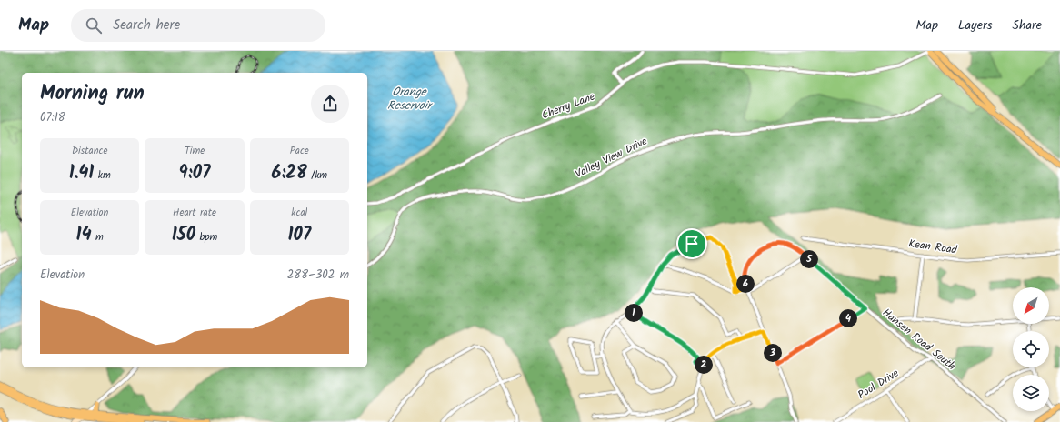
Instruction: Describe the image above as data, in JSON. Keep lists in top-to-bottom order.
{
  "streets": {
    "street": [
      "Cherry Lane",
      "Valley View Drive",
      "Kean Road",
      "Hansen Road South",
      "Pool Drive"
    ]
  },
  "crossings": [
    ["Hansen Road South", "Pool Drive"]
  ],
  "water": ["Orange Reservoir"],
  "north": "bottom left",
  "page": {
    "header": "Map",
    "search": "Search here",
    "nav": ["Map", "Layers", "Share"],
    "heading": ["Morning run", "07:18"],
    "stats": [
      ["Distance", "1.41 km"],
      ["Time", "9:07"],
      ["Pace", "6:28 /km"],
      ["Elevation", "14 m"],
      ["Heart rate", "150 bpm"],
      ["kcal", "107"]
    ],
    "pins": [
      "5",
      "6",
      "1",
      "4",
      "3",
      "2"
    ],
    "chart": ["Elevation", "288–302 m"]
  }
}
